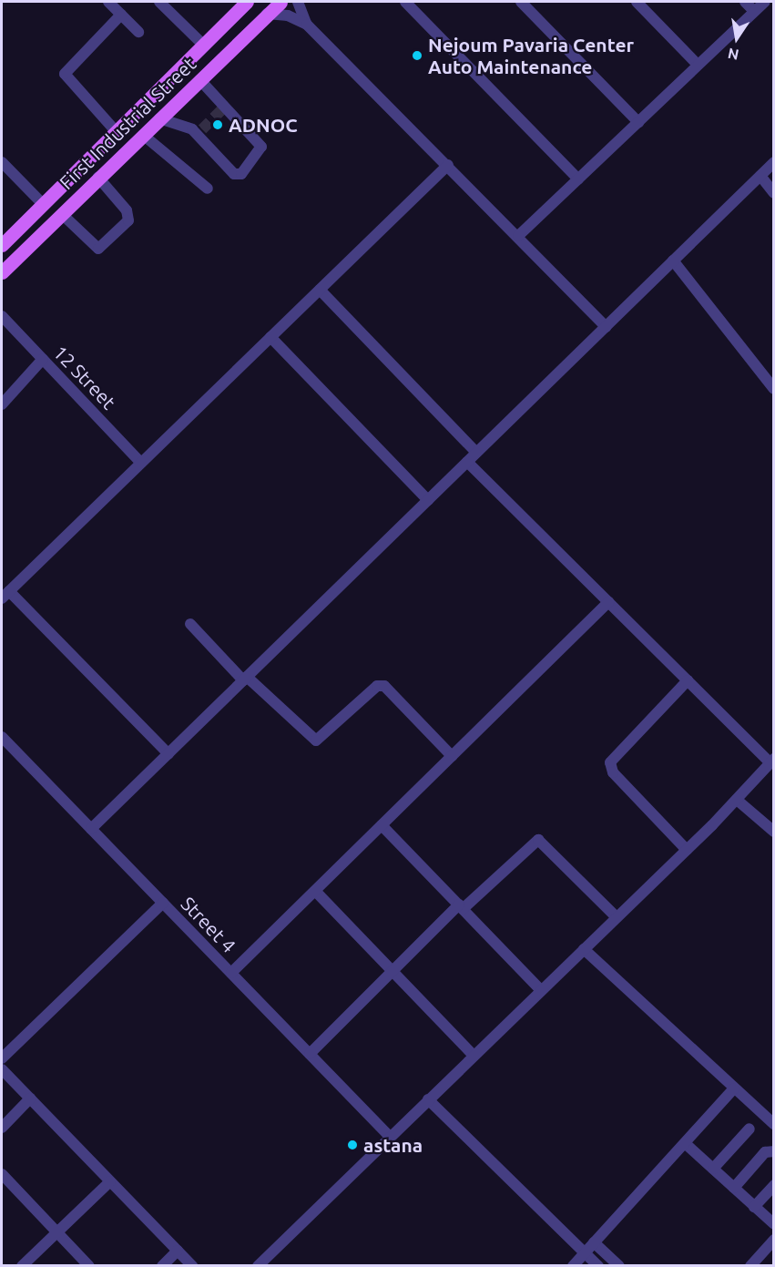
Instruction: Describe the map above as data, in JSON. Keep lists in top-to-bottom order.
{
  "streets": {
    "main road": ["First Industrial Street"],
    "street": ["12 Street", "Street 4"]
  },
  "places": ["Nejoum Pavaria Center Auto Maintenance", "ADNOC", "astana"],
  "north": "bottom"
}
